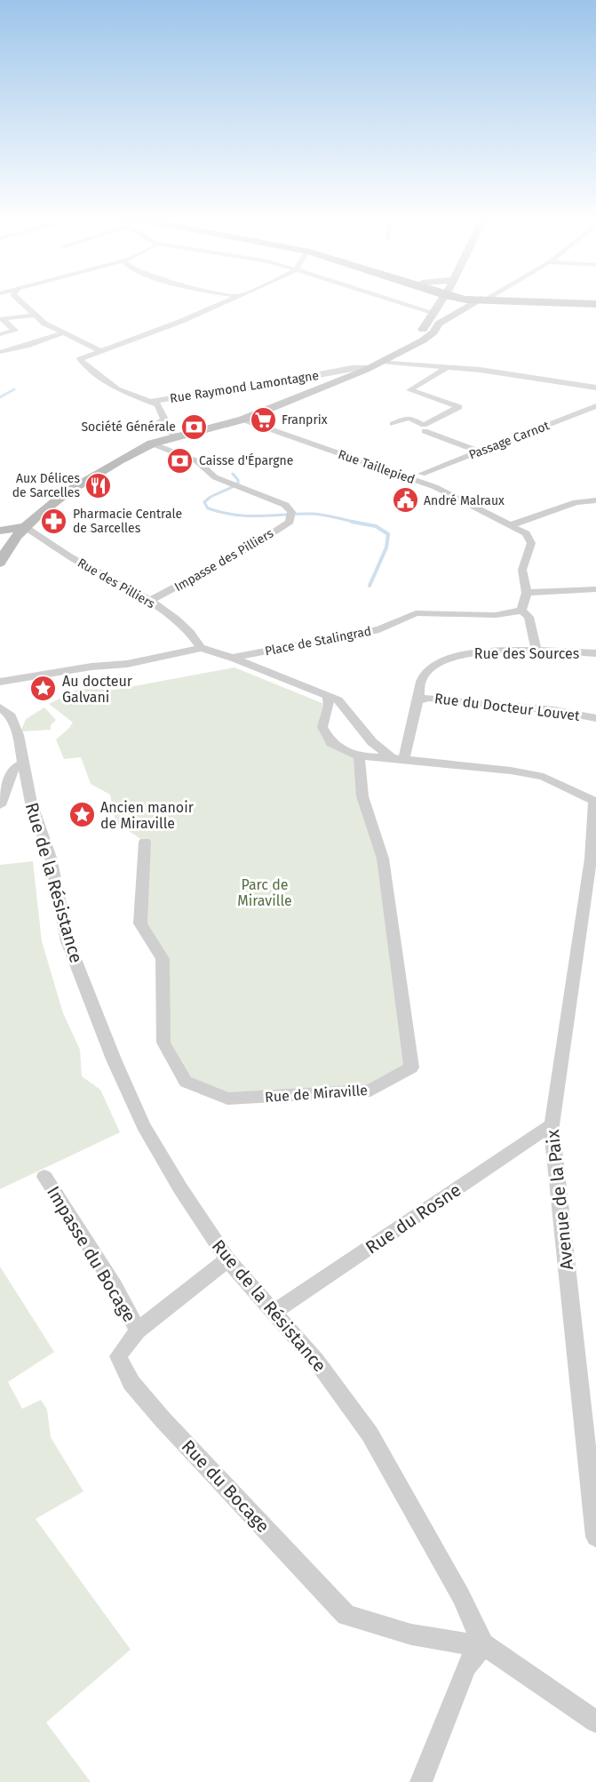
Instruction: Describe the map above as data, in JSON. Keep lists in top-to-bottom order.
{
  "streets": {
    "street": [
      "Rue Raymond Lamontagne",
      "Passage Carnot",
      "Rue Taillepied",
      "Impasse des Pilliers",
      "Rue des Pilliers",
      "Place de Stalingrad",
      "Rue des Sources",
      "Rue du Docteur Louvet",
      "Rue de la Résistance",
      "Rue de Miraville",
      "Avenue de la Paix",
      "Rue du Rosne",
      "Impasse du Bocage",
      "Rue du Bocage"
    ]
  },
  "crossings": [
    ["Rue Taillepied", "Place de Stalingrad"],
    ["Impasse des Pilliers", "Rue des Pilliers"],
    ["Rue des Sources", "Rue du Docteur Louvet"],
    ["Rue de la Résistance", "Rue du Rosne"],
    ["Rue de la Résistance", "Rue du Bocage"],
    ["Avenue de la Paix", "Rue du Rosne"],
    ["Impasse du Bocage", "Rue du Bocage"]
  ],
  "parks": ["Parc de Miraville"],
  "places": {
    "supermarket": ["Franprix"],
    "bank": ["Société Générale", "Caisse d'Épargne"],
    "restaurant": ["Aux Délices de Sarcelles"],
    "public building": ["André Malraux"],
    "pharmacy": ["Pharmacie Centrale de Sarcelles"],
    "place": ["Au docteur Galvani", "Ancien manoir de Miraville"]
  }
}
